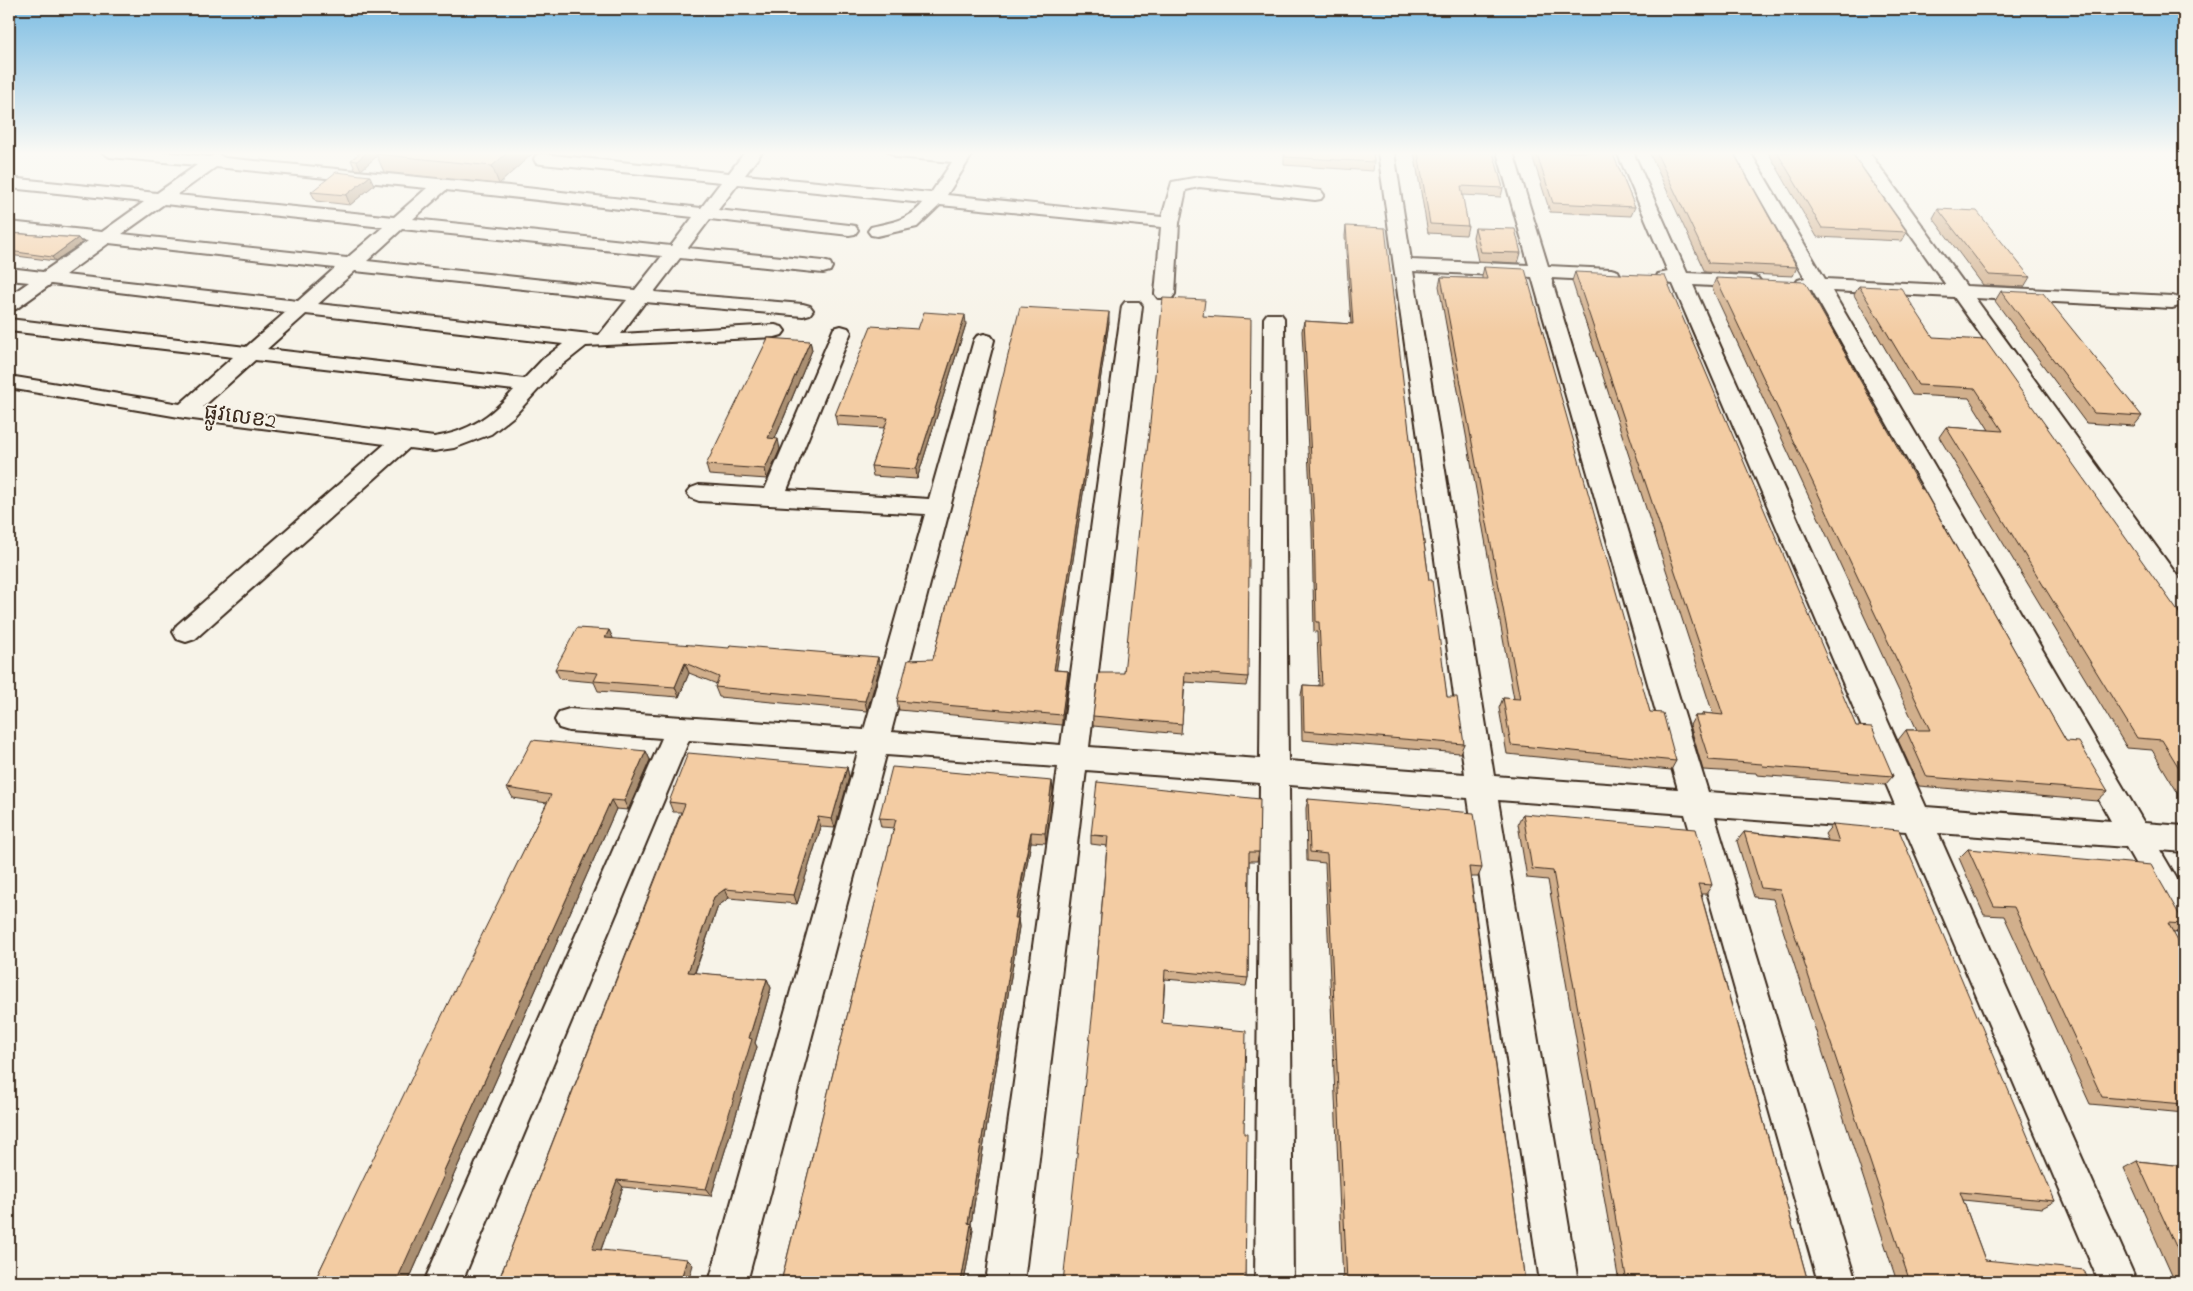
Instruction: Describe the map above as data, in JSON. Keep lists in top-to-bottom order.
{
  "streets": {
    "street": ["ផ្លូវលេខ2"]
  }
}
